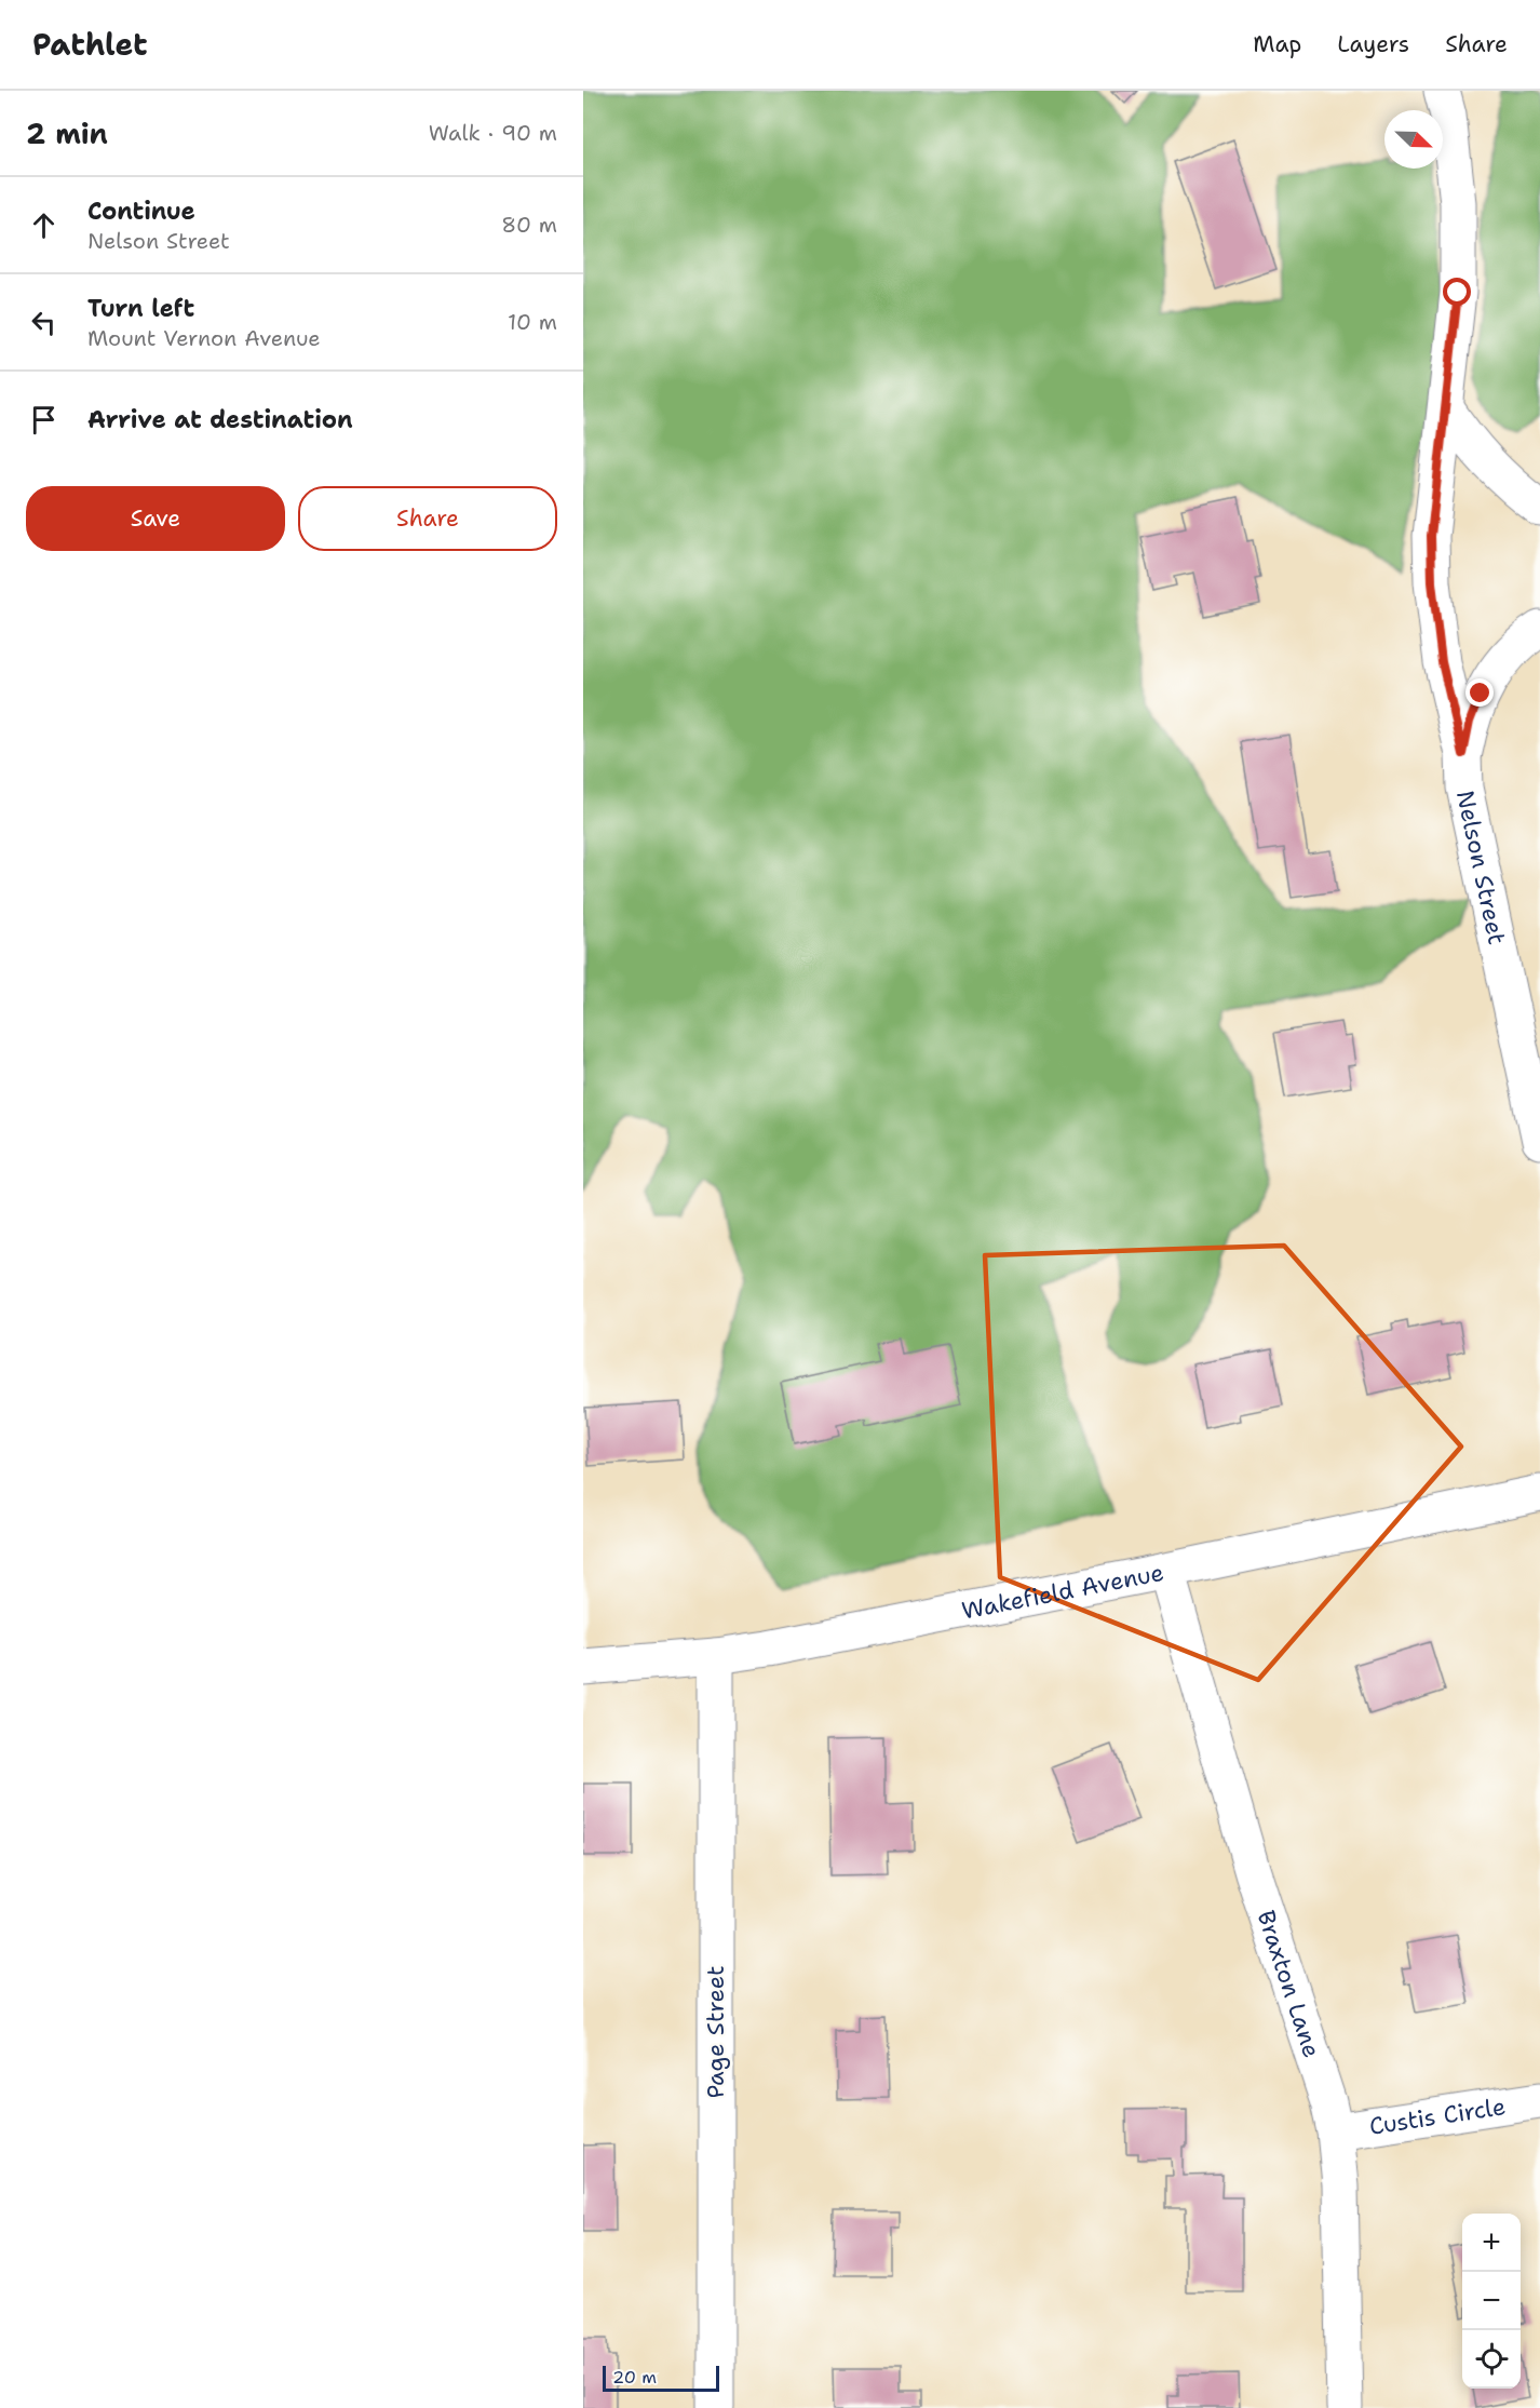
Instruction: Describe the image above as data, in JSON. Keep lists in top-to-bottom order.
{
  "streets": {
    "street": [
      "Nelson Street",
      "Wakefield Avenue",
      "Braxton Lane",
      "Page Street",
      "Custis Circle"
    ]
  },
  "crossings": [
    ["Wakefield Avenue", "Braxton Lane"],
    ["Wakefield Avenue", "Page Street"],
    ["Braxton Lane", "Custis Circle"]
  ],
  "scale_bar": "20 m",
  "north": "bottom right",
  "page": {
    "header": "Pathlet",
    "nav": ["Map", "Layers", "Share"],
    "heading": ["2 min", "Walk · 90 m"],
    "list": [
      ["Continue", "Nelson Street", "80 m"],
      ["Turn left", "Mount Vernon Avenue", "10 m"],
      "Arrive at destination"
    ],
    "buttons": ["Save", "Share"],
    "map_buttons": ["+", "−"],
    "scale": "20 m"
  }
}
